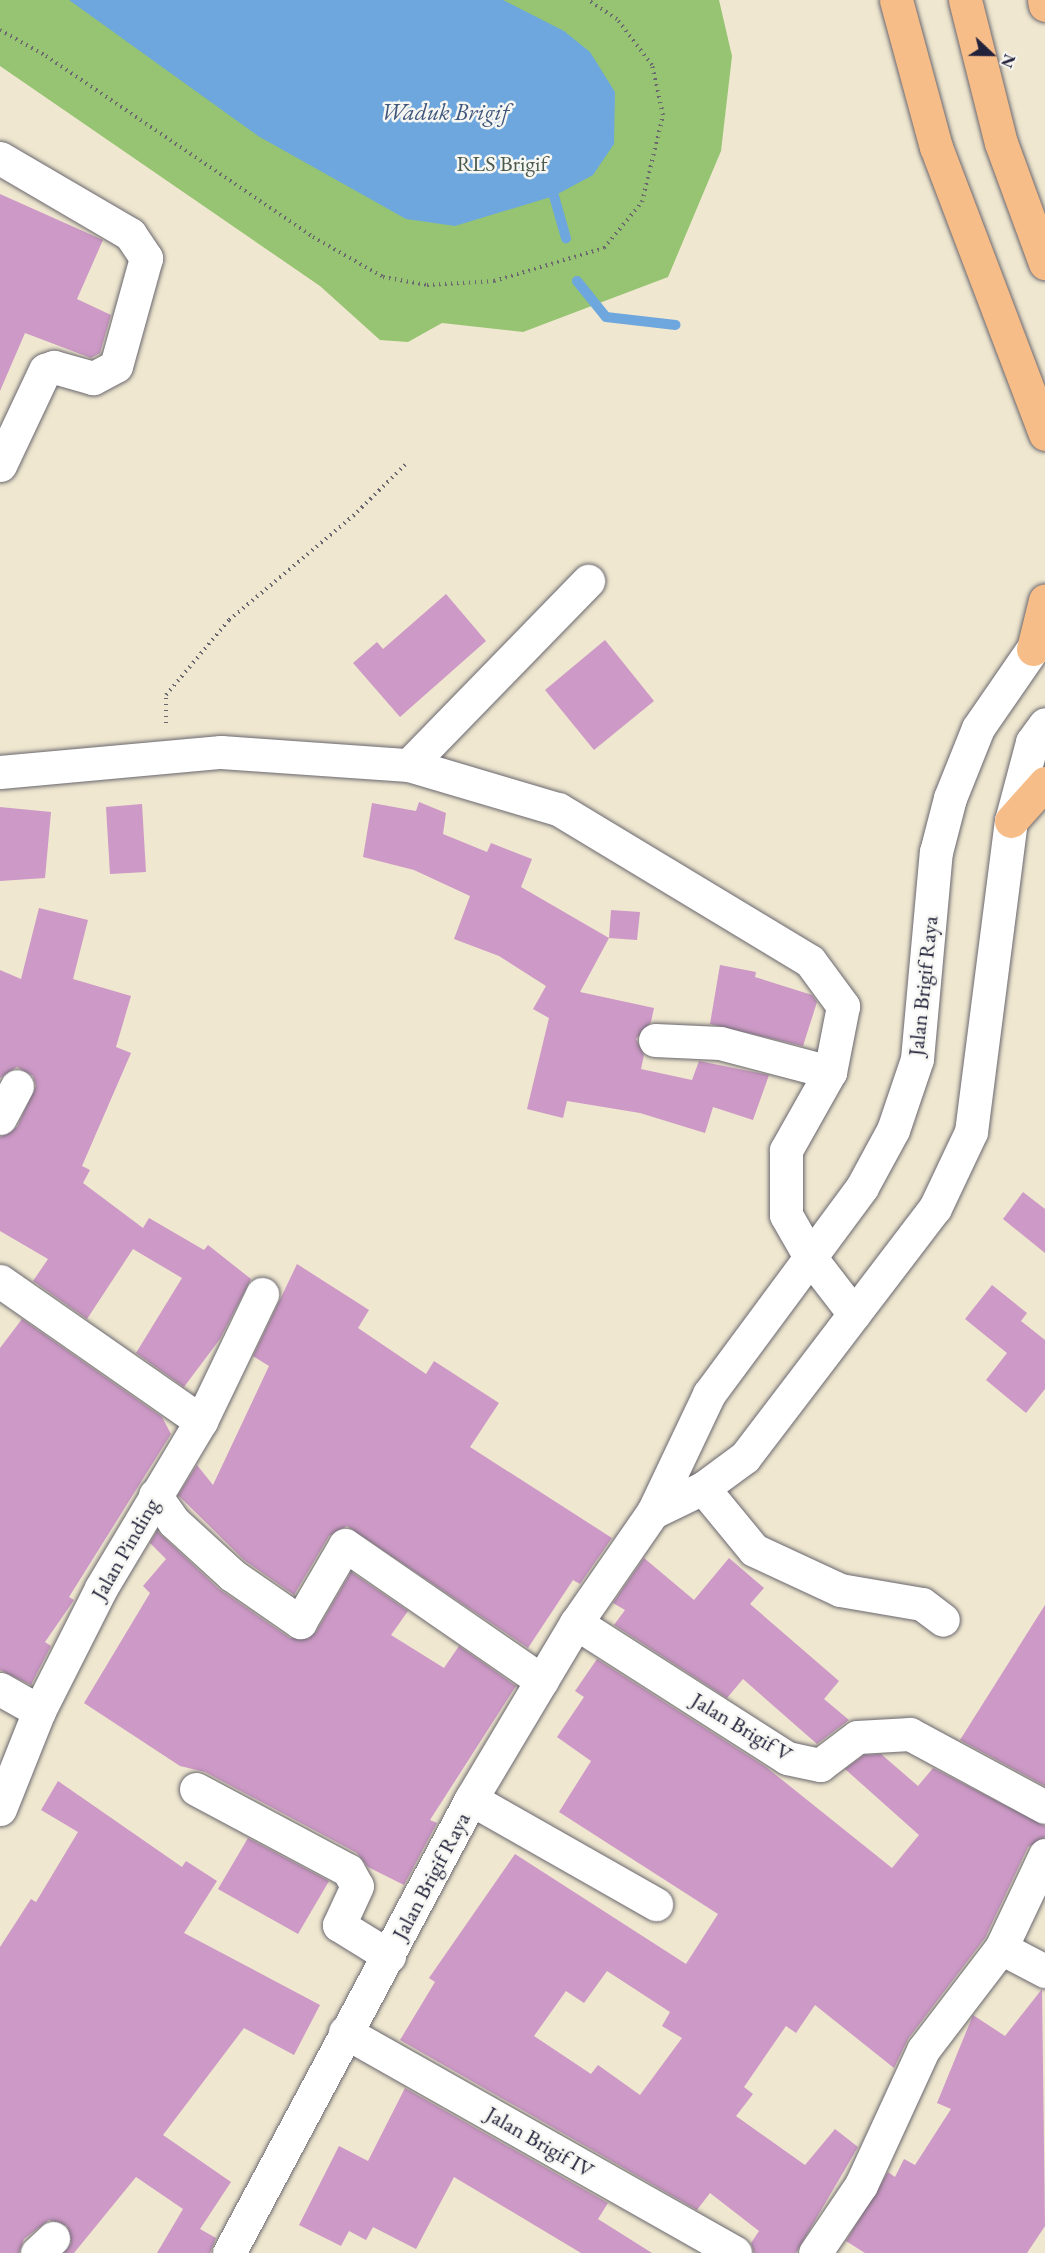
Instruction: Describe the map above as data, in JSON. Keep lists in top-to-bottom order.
{
  "streets": {
    "street": [
      "Jalan Brigif Raya",
      "Jalan Pinding",
      "Jalan Brigif V",
      "Jalan Brigif IV"
    ]
  },
  "crossings": [
    ["Jalan Brigif Raya", "Jalan Brigif V"],
    ["Jalan Brigif Raya", "Jalan Brigif IV"]
  ],
  "water": ["Waduk Brigif"],
  "parks": ["RLS Brigif"],
  "north": "right"
}
